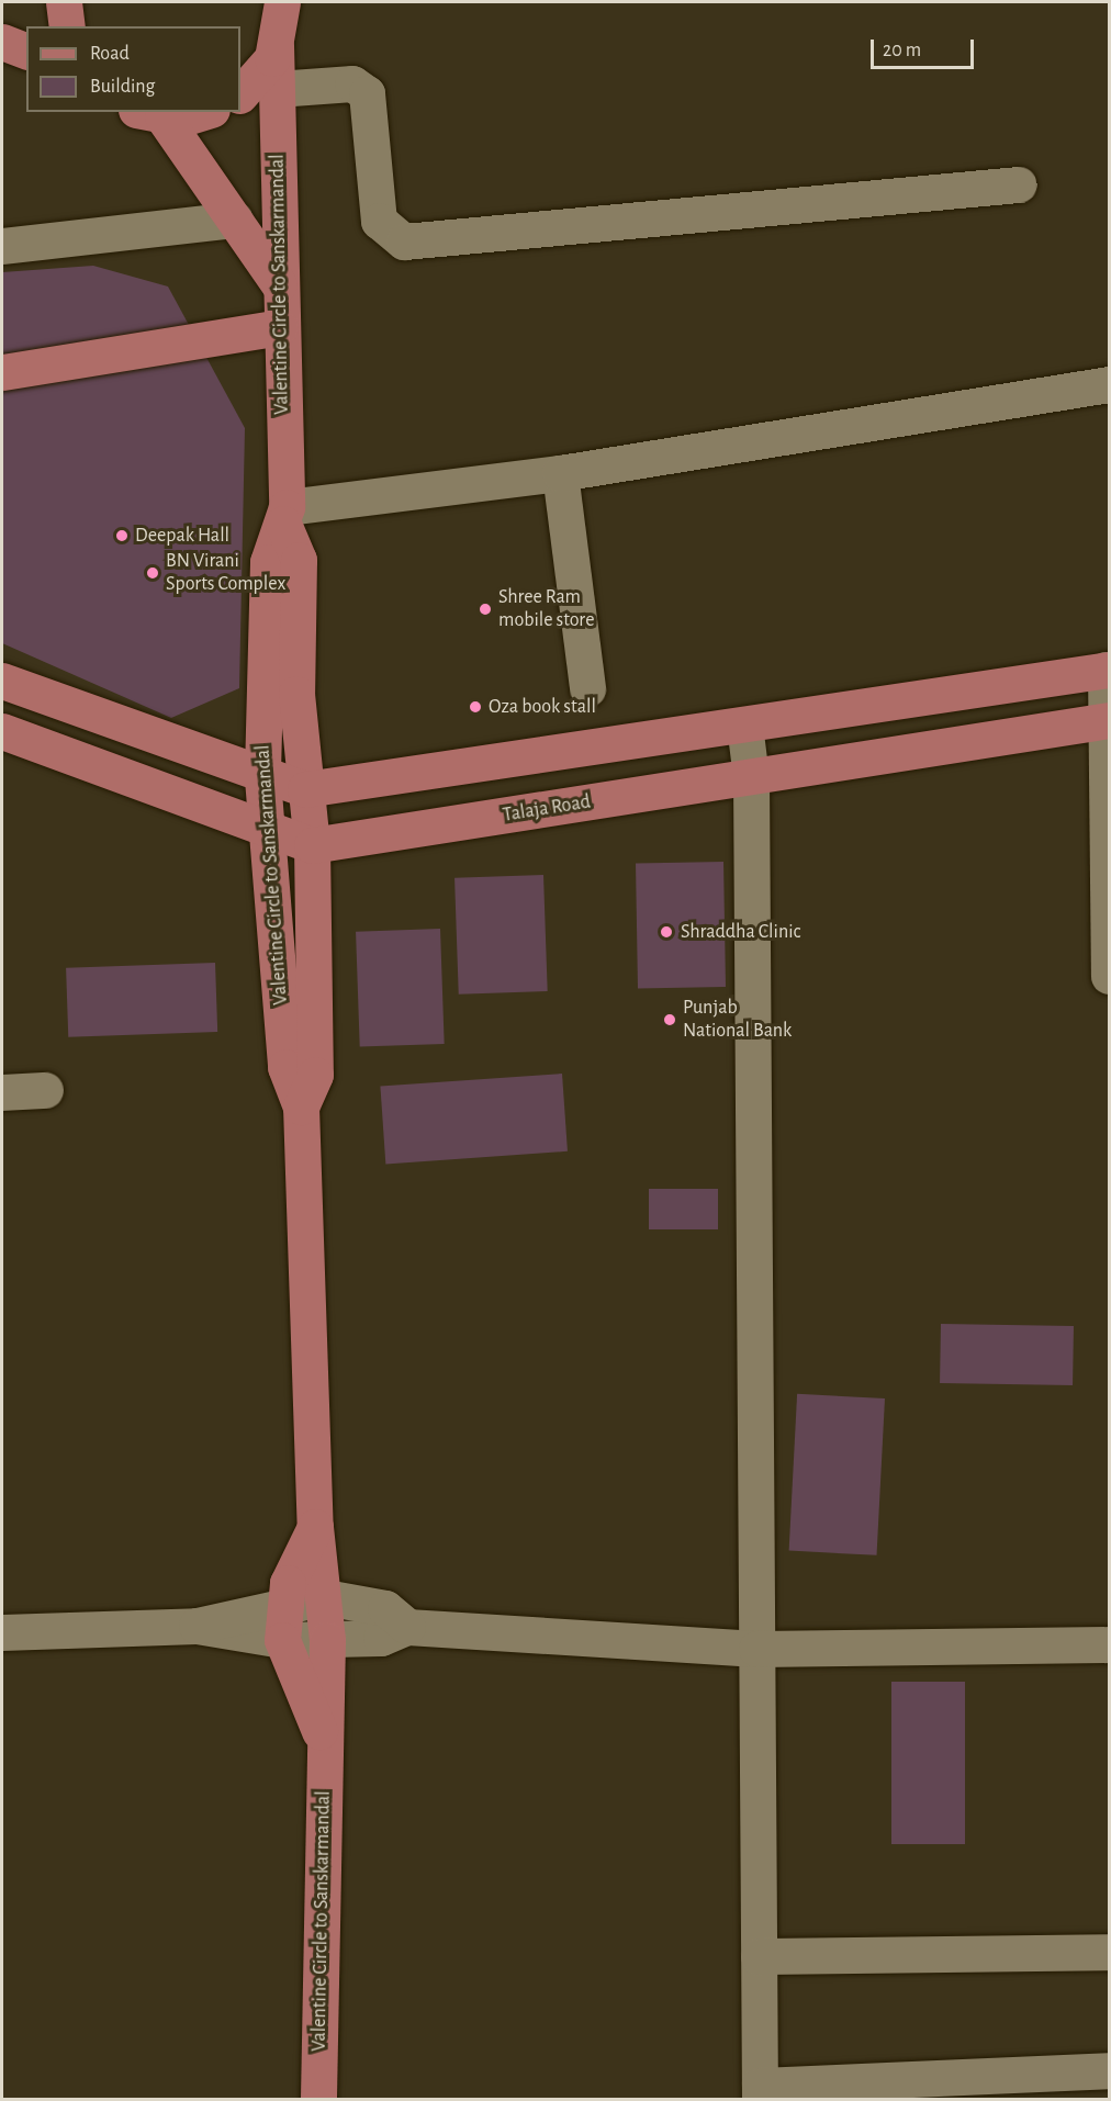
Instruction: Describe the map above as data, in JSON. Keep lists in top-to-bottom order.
{
  "streets": {
    "main road": ["Valentine Circle to Sanskarmandal", "Talaja Road"]
  },
  "crossings": [
    ["Valentine Circle to Sanskarmandal", "Talaja Road"]
  ],
  "places": [
    "Deepak Hall",
    "BN Virani Sports Complex",
    "Shree Ram mobile store",
    "Oza book stall",
    "Shraddha Clinic",
    "Punjab National Bank"
  ],
  "legend": ["Road", "Building"],
  "scale_bar": "20 m"
}
